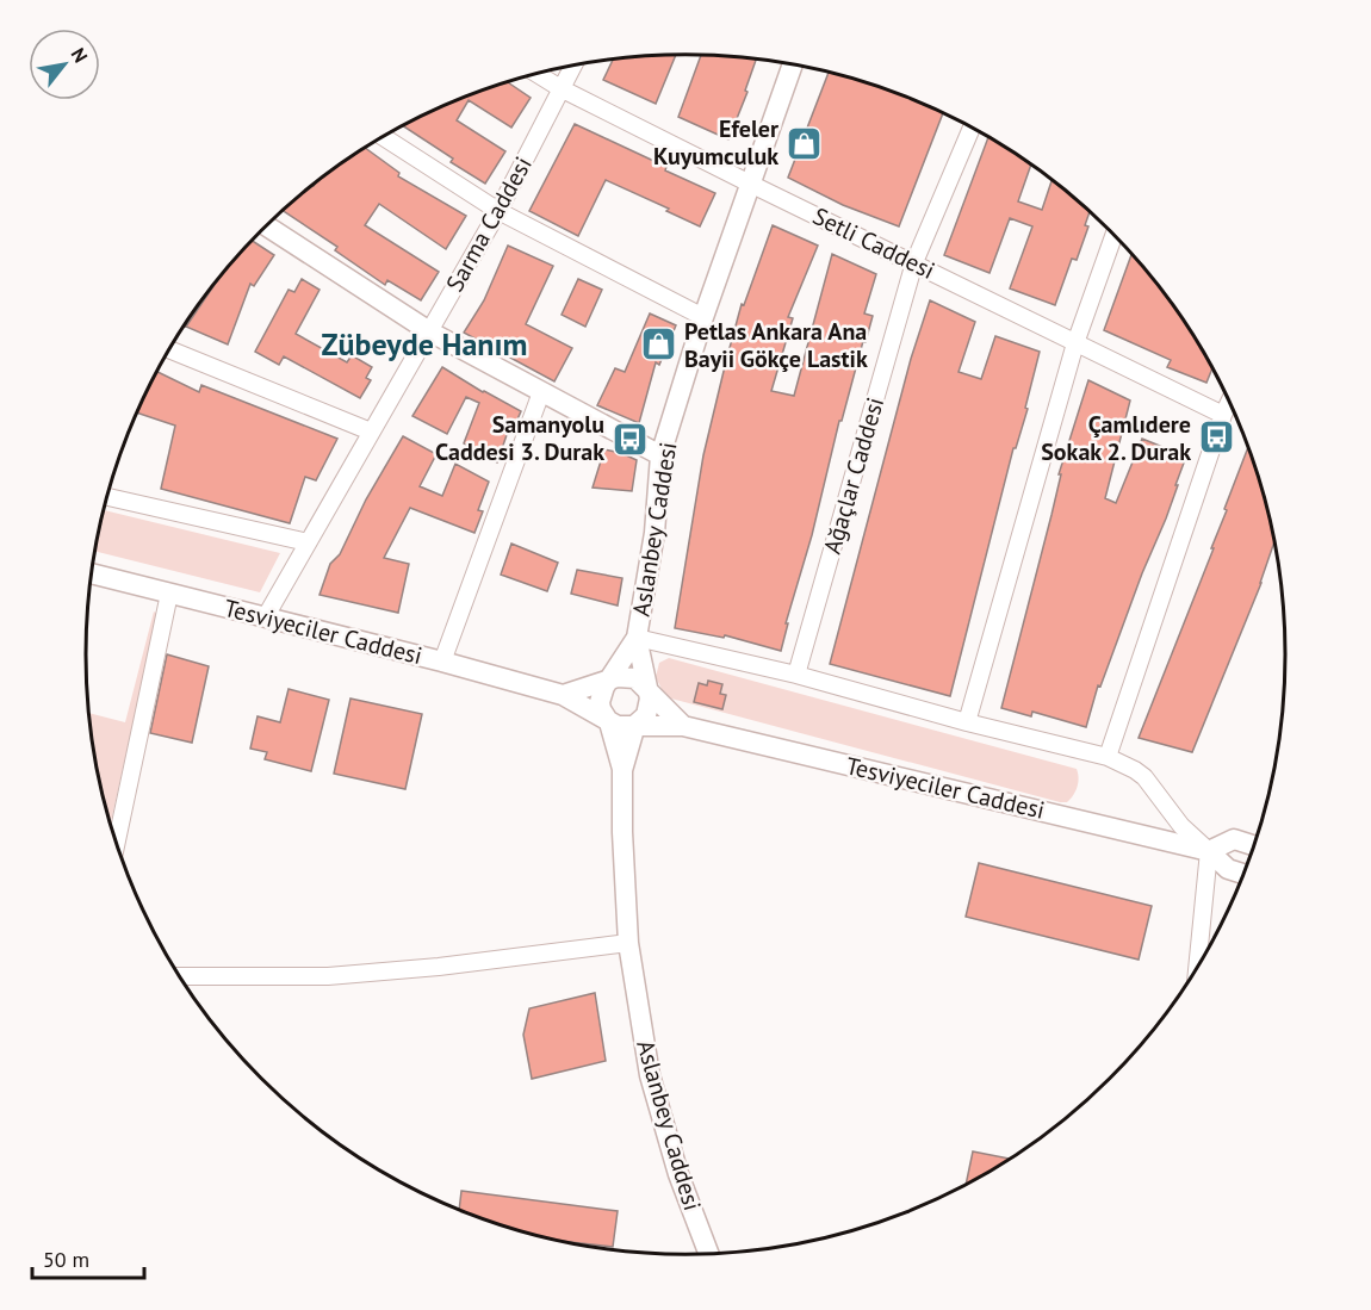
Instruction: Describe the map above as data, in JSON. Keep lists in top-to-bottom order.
{
  "streets": {
    "street": [
      "Sarma Caddesi",
      "Setli Caddesi",
      "Ağaçlar Caddesi",
      "Aslanbey Caddesi",
      "Tesviyeciler Caddesi"
    ]
  },
  "crossings": [
    ["Sarma Caddesi", "Setli Caddesi"],
    ["Sarma Caddesi", "Tesviyeciler Caddesi"],
    ["Setli Caddesi", "Ağaçlar Caddesi"],
    ["Setli Caddesi", "Aslanbey Caddesi"]
  ],
  "districts": ["Zübeyde Hanım"],
  "places": {
    "shop": ["Efeler Kuyumculuk", "Petlas Ankara Ana Bayii Gökçe Lastik"],
    "bus stop": ["Çamlıdere Sokak 2. Durak", "Samanyolu Caddesi 3. Durak"]
  },
  "scale_bar": "50 m",
  "north": "top right"
}
